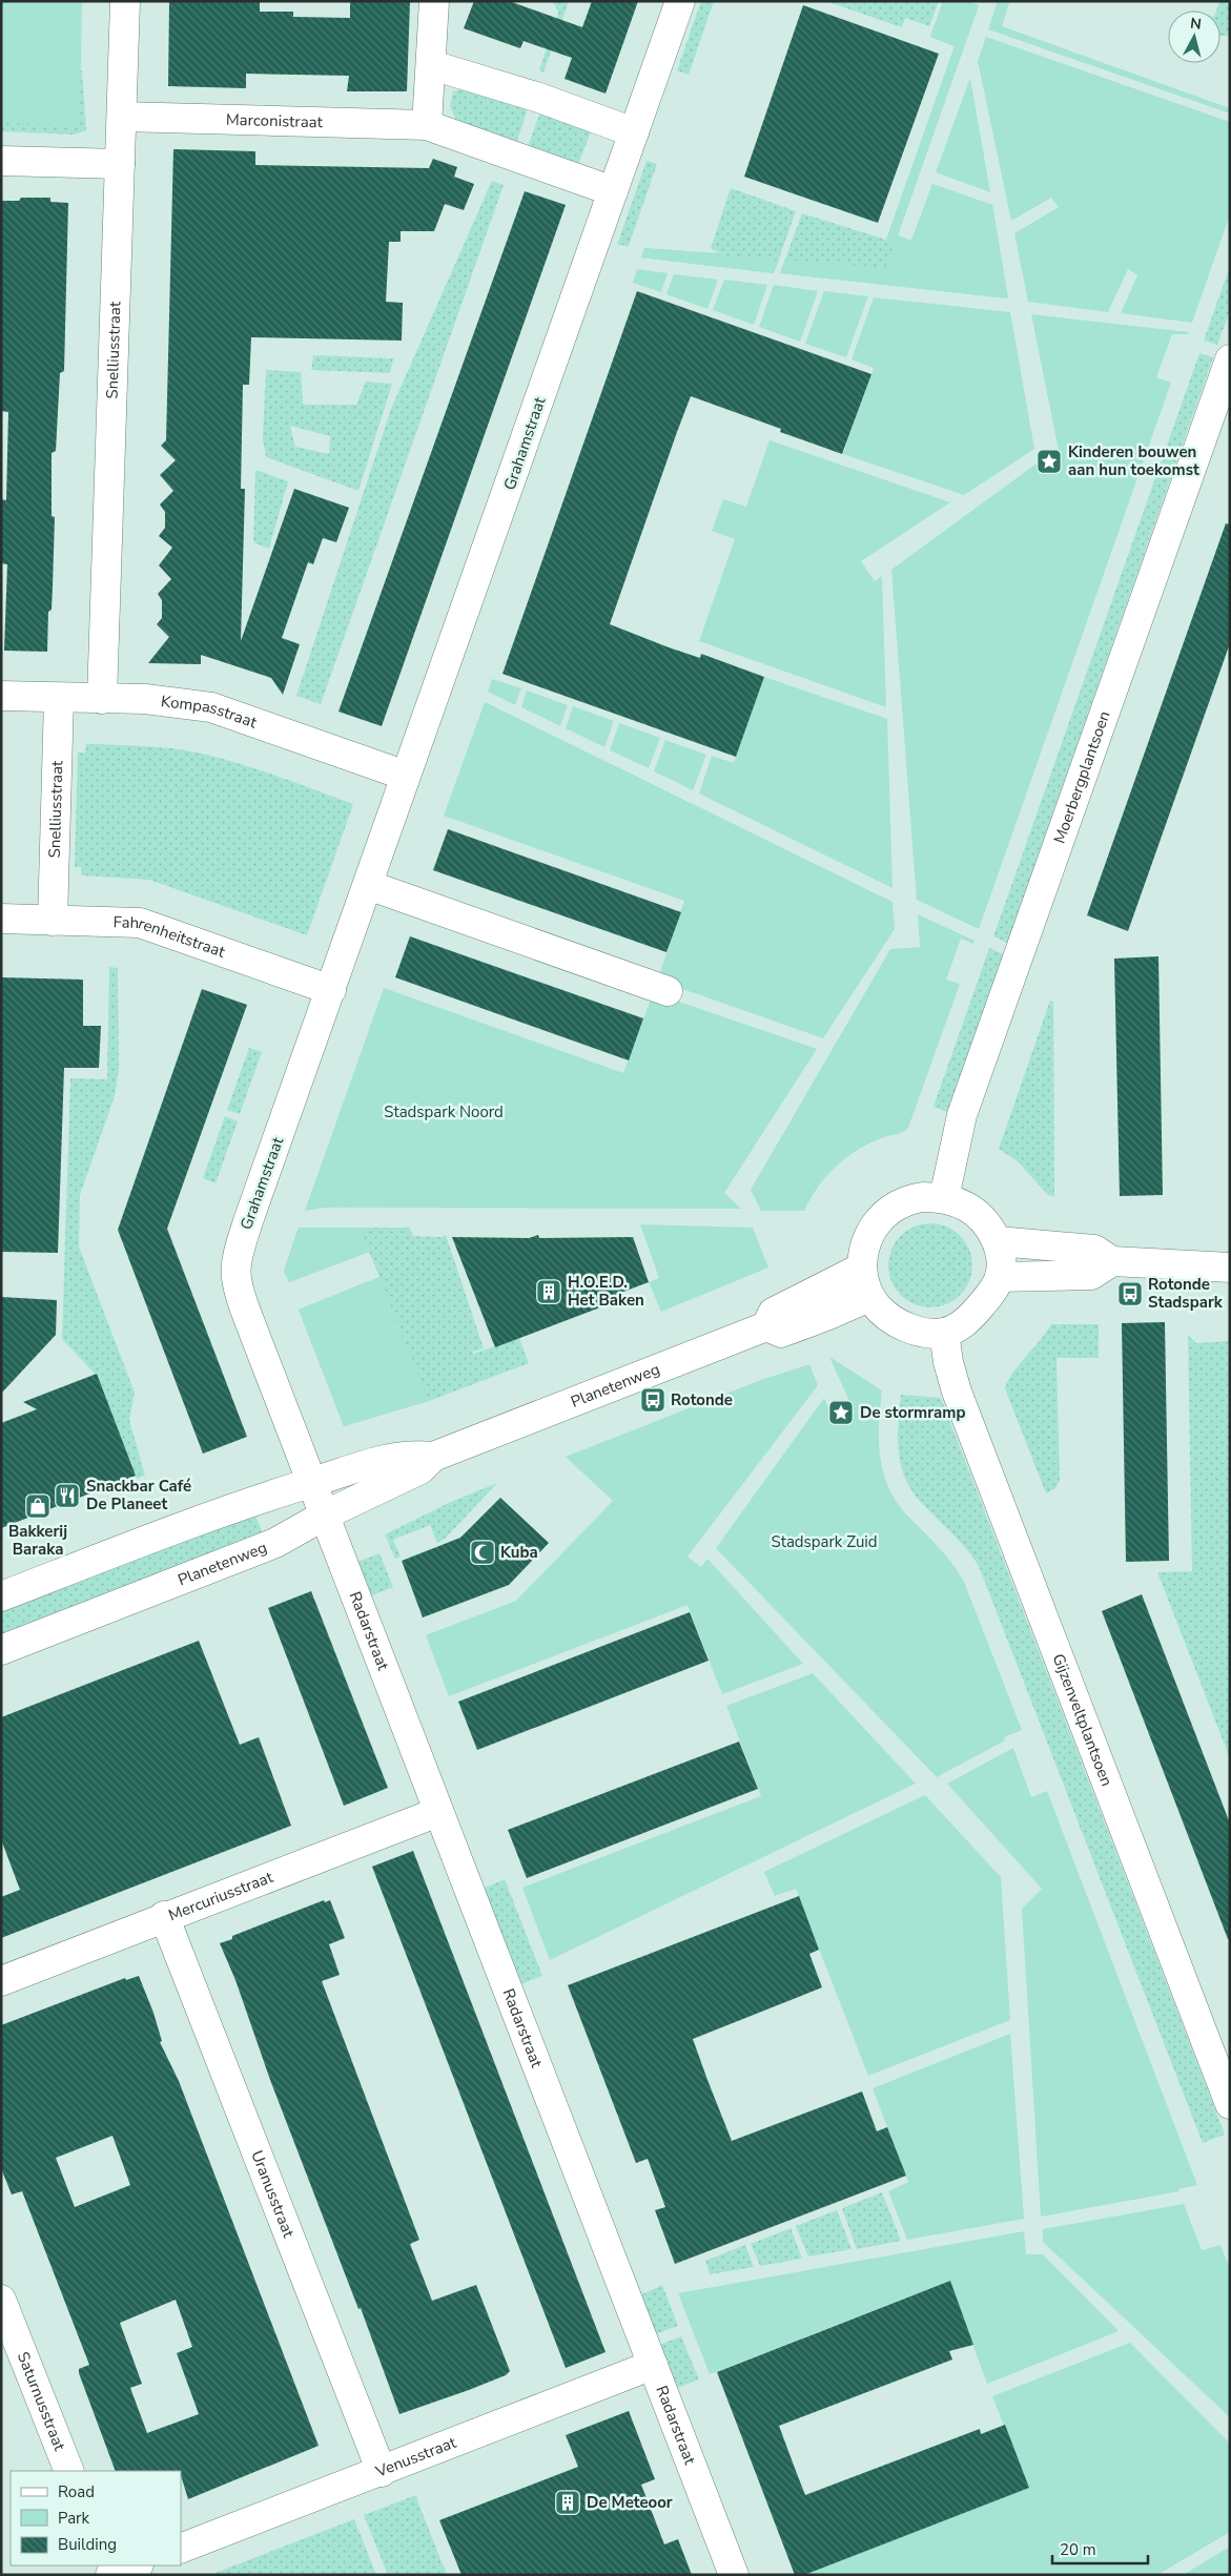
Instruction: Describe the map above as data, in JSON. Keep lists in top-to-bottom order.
{
  "streets": {
    "street": [
      "Marconistraat",
      "Snelliusstraat",
      "Grahamstraat",
      "Kompasstraat",
      "Moerbergplantsoen",
      "Fahrenheitstraat",
      "Planetenweg",
      "Radarstraat",
      "Gijzenveltplantsoen",
      "Mercuriusstraat",
      "Uranusstraat",
      "Saturnusstraat",
      "Venusstraat"
    ]
  },
  "crossings": [
    ["Marconistraat", "Snelliusstraat"],
    ["Marconistraat", "Grahamstraat"],
    ["Snelliusstraat", "Kompasstraat"],
    ["Snelliusstraat", "Fahrenheitstraat"],
    ["Grahamstraat", "Kompasstraat"],
    ["Grahamstraat", "Fahrenheitstraat"],
    ["Grahamstraat", "Planetenweg"],
    ["Grahamstraat", "Radarstraat"],
    ["Moerbergplantsoen", "Planetenweg"],
    ["Moerbergplantsoen", "Gijzenveltplantsoen"],
    ["Planetenweg", "Radarstraat"],
    ["Planetenweg", "Gijzenveltplantsoen"],
    ["Radarstraat", "Mercuriusstraat"],
    ["Radarstraat", "Venusstraat"],
    ["Mercuriusstraat", "Uranusstraat"],
    ["Uranusstraat", "Venusstraat"]
  ],
  "parks": ["Stadspark Noord", "Stadspark Zuid"],
  "places": {
    "place": ["Kinderen bouwen aan hun toekomst", "De stormramp"],
    "building": ["H.O.E.D. Het Baken", "De Meteoor"],
    "bus stop": ["Rotonde Stadspark", "Rotonde"],
    "restaurant": ["Snackbar Café De Planeet"],
    "shop": ["Bakkerij Baraka"],
    "mosque": ["Kuba"]
  },
  "legend": ["Road", "Park", "Building"],
  "scale_bar": "20 m",
  "north": "top"
}
